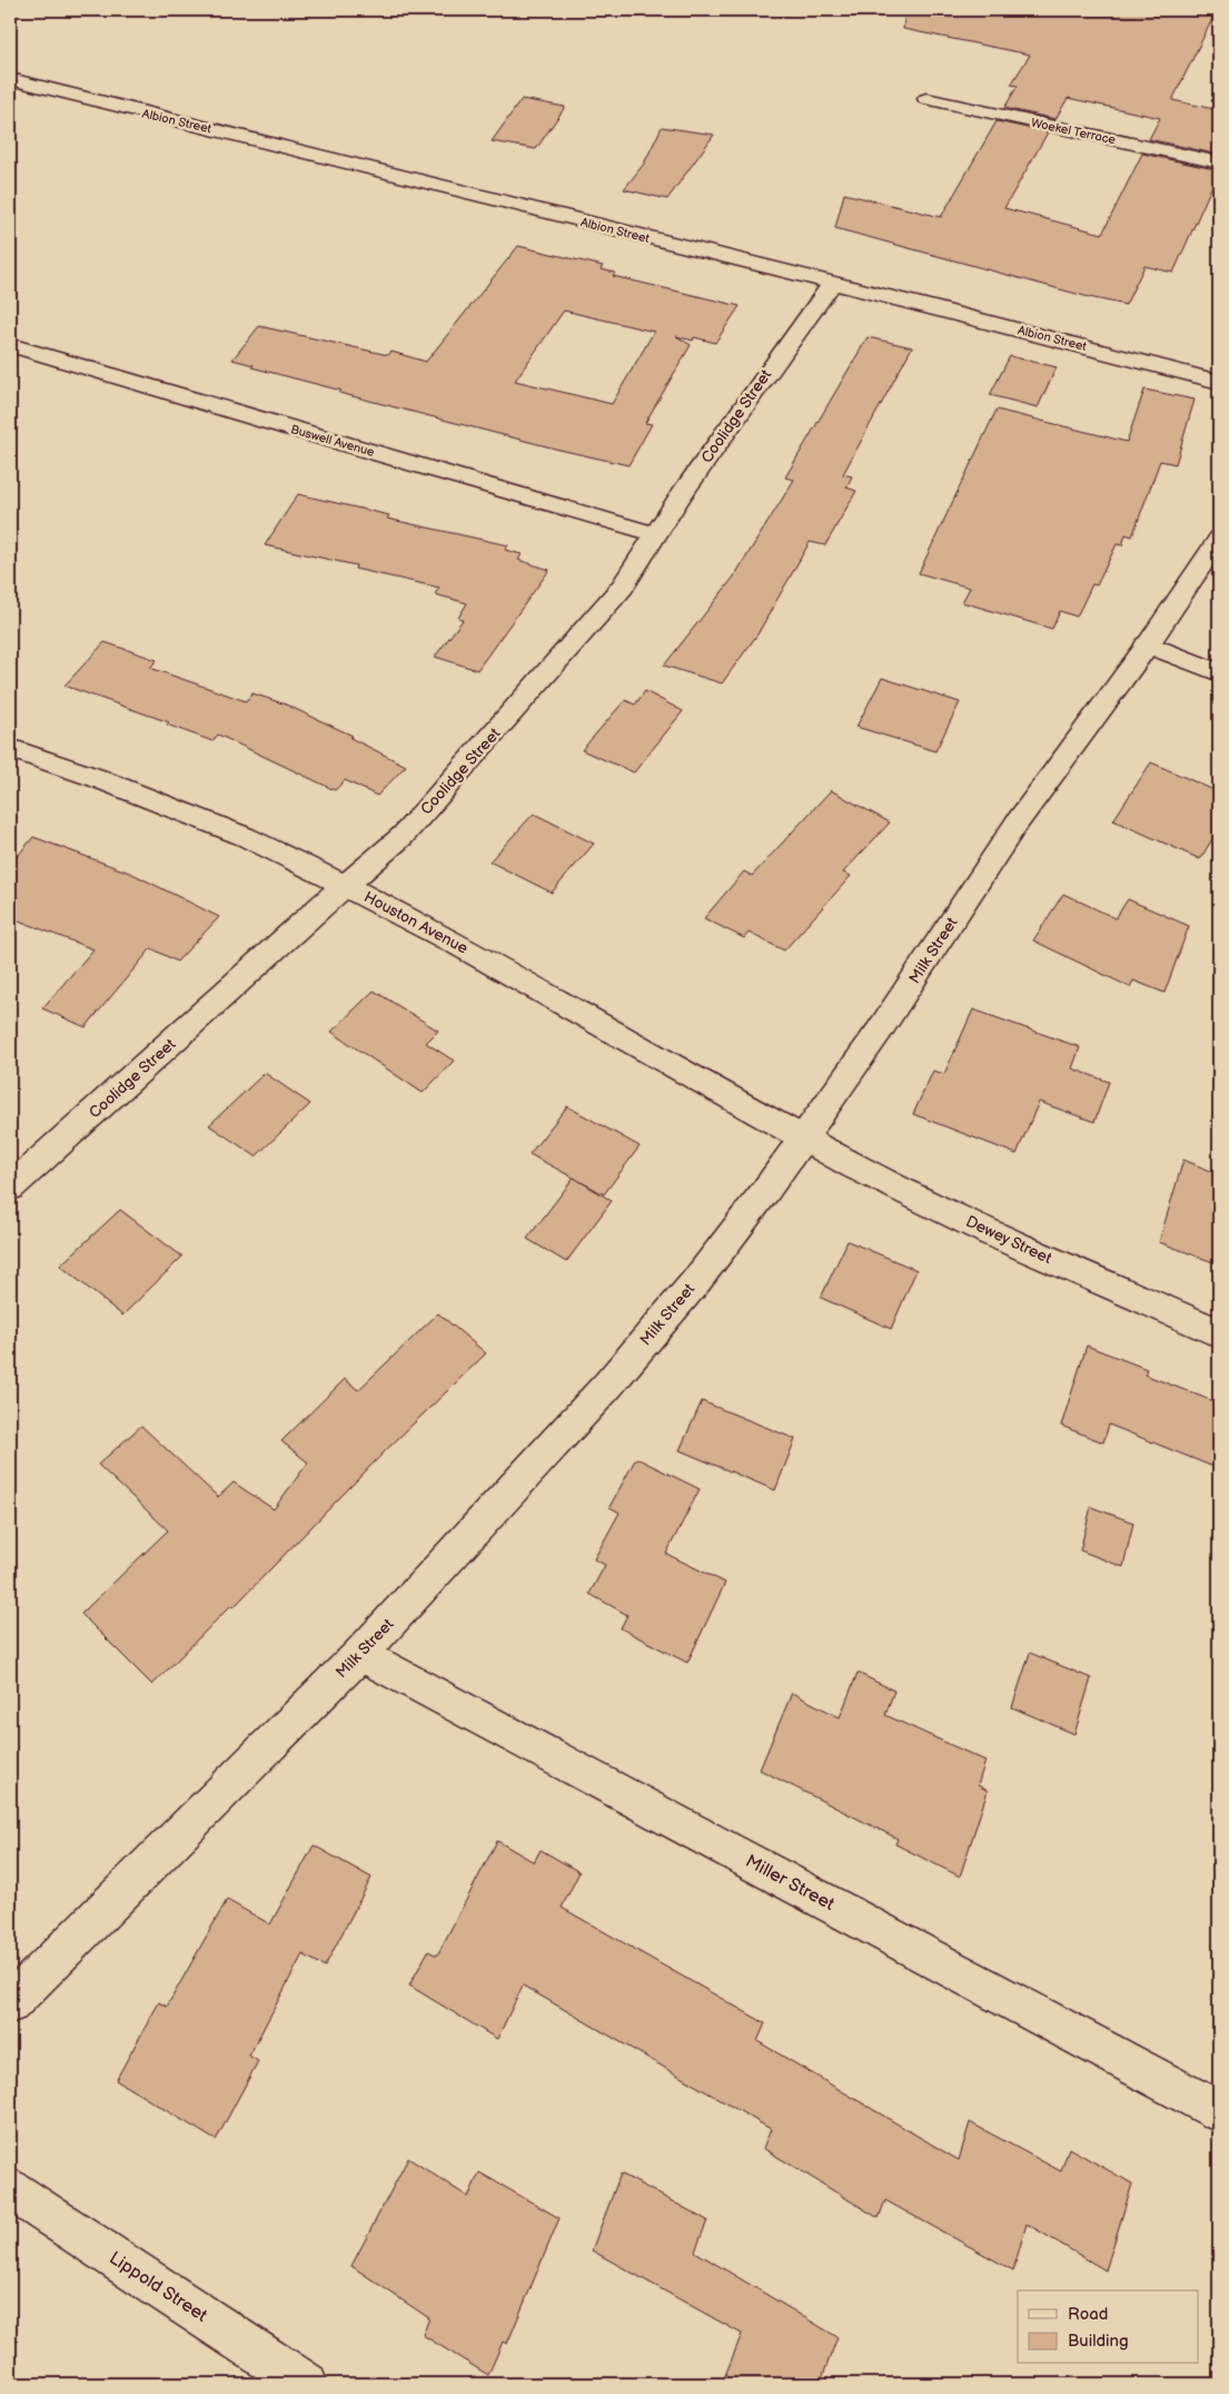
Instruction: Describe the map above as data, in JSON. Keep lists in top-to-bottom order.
{
  "streets": {
    "street": [
      "Albion Street",
      "Woekel Terrace",
      "Coolidge Street",
      "Buswell Avenue",
      "Houston Avenue",
      "Milk Street",
      "Dewey Street",
      "Miller Street",
      "Lippold Street"
    ]
  },
  "crossings": [
    ["Albion Street", "Coolidge Street"],
    ["Coolidge Street", "Buswell Avenue"],
    ["Coolidge Street", "Houston Avenue"],
    ["Houston Avenue", "Milk Street"],
    ["Houston Avenue", "Dewey Street"],
    ["Milk Street", "Dewey Street"],
    ["Milk Street", "Miller Street"]
  ],
  "legend": ["Road", "Building"]
}
